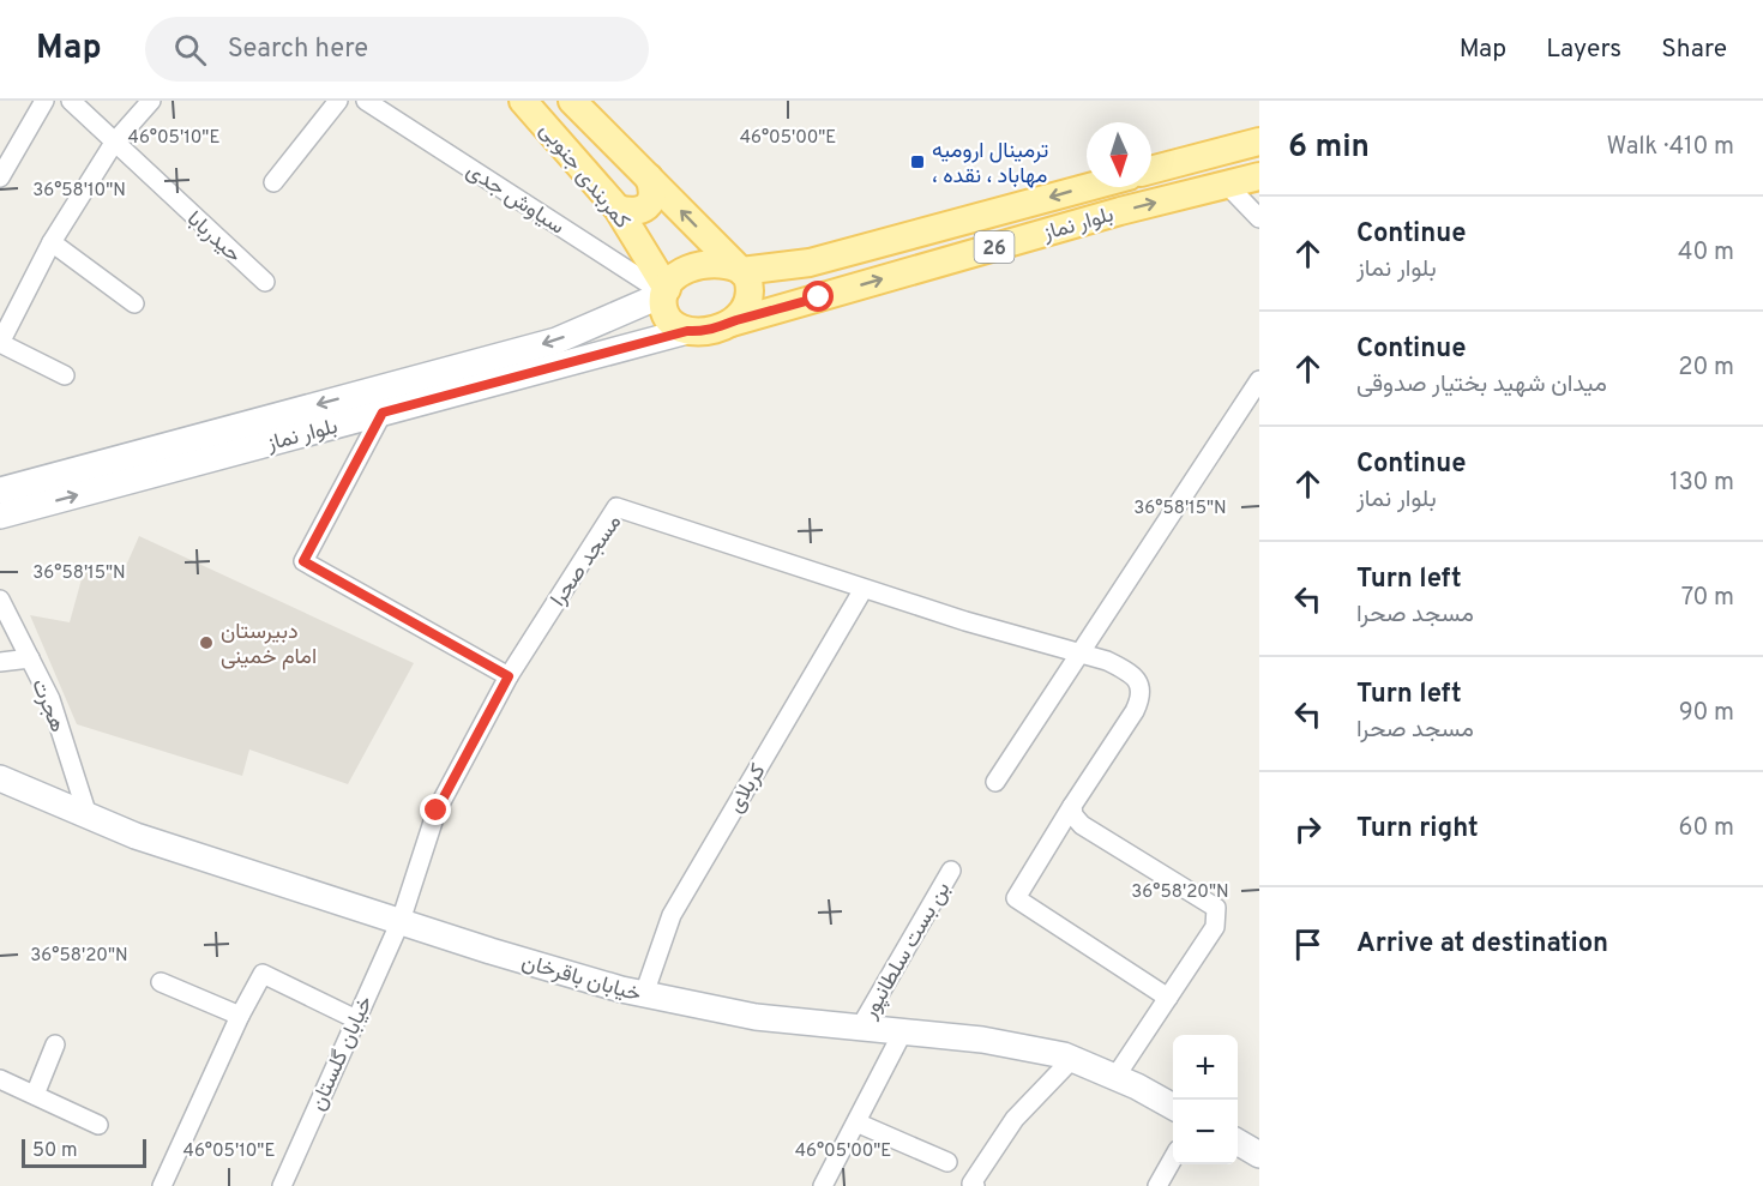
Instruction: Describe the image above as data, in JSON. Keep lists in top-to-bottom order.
{
  "streets": {
    "main road": [
      "کمربندی جنوبی",
      "بلوار نماز",
      "26",
      "خیابان باقرخان"
    ],
    "street": [
      "سیاوش جدی",
      "حیدربابا",
      "مسجد صحرا",
      "هجرت",
      "کربلای",
      "بن بست سلطانپور",
      "خیابان گلستان"
    ]
  },
  "crossings": [
    ["کمربندی جنوبی", "سیاوش جدی"],
    ["کمربندی جنوبی", "بلوار نماز"],
    ["کمربندی جنوبی", "26"],
    ["سیاوش جدی", "بلوار نماز"],
    ["سیاوش جدی", "26"],
    ["بلوار نماز", "26"],
    ["مسجد صحرا", "کربلای"],
    ["مسجد صحرا", "خیابان گلستان"],
    ["هجرت", "خیابان باقرخان"],
    ["کربلای", "خیابان باقرخان"],
    ["بن بست سلطانپور", "خیابان باقرخان"],
    ["خیابان باقرخان", "خیابان گلستان"]
  ],
  "places": {
    "transit": ["ترمینال ارومیه ، مهاباد ، نقده"],
    "other": ["دبیرستان امام خمینی"]
  },
  "scale_bar": "50 m",
  "north": "bottom",
  "page": {
    "header": "Map",
    "search": "Search here",
    "nav": ["Map", "Layers", "Share"],
    "heading": ["6 min", "Walk · 410 m"],
    "list": [
      ["Continue", "بلوار نماز", "40 m"],
      ["Continue", "میدان شهید بختیار صدوقی", "20 m"],
      ["Continue", "بلوار نماز", "130 m"],
      ["Turn left", "مسجد صحرا", "70 m"],
      ["Turn left", "مسجد صحرا", "90 m"],
      ["Turn right", "60 m"],
      "Arrive at destination"
    ],
    "map_buttons": ["+", "−"],
    "scale": "50 m"
  },
  "coordinates": [
    "46°05'10\"E",
    "46°05'00\"E",
    "36°58'10\"N",
    "36°58'15\"N",
    "36°58'20\"N"
  ]
}
